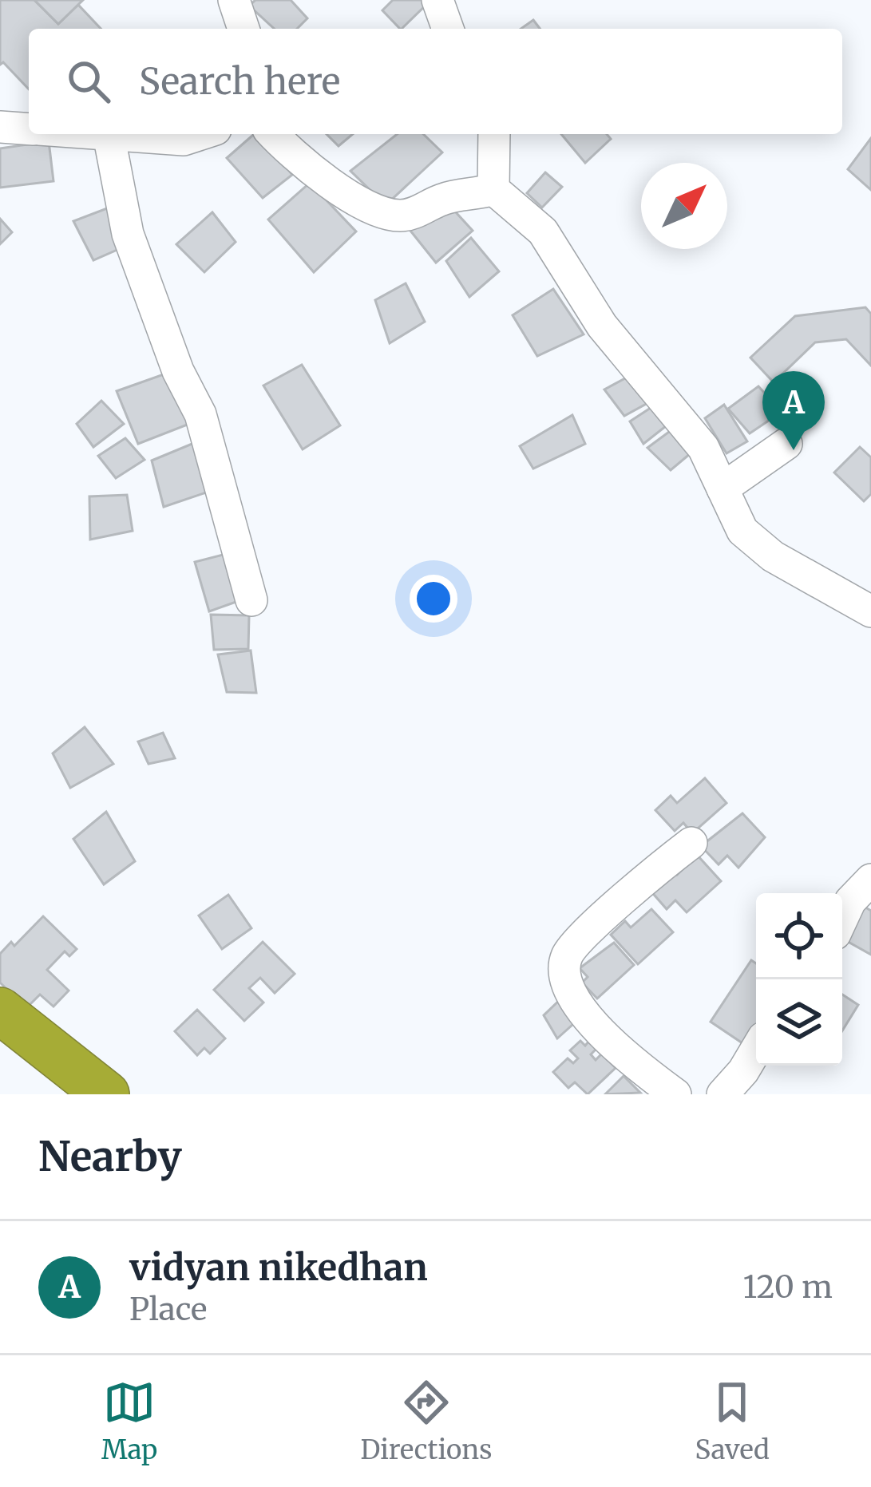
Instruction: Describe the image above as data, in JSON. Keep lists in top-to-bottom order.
{
  "north": "top right",
  "page": {
    "search": "Search here",
    "pins": "A",
    "heading": "Nearby",
    "list": [
      {
        "mark": "A",
        "name": "vidyan nikedhan",
        "note": "Place",
        "value": "120 m"
      }
    ],
    "nav": ["Map", "Directions", "Saved"]
  }
}
